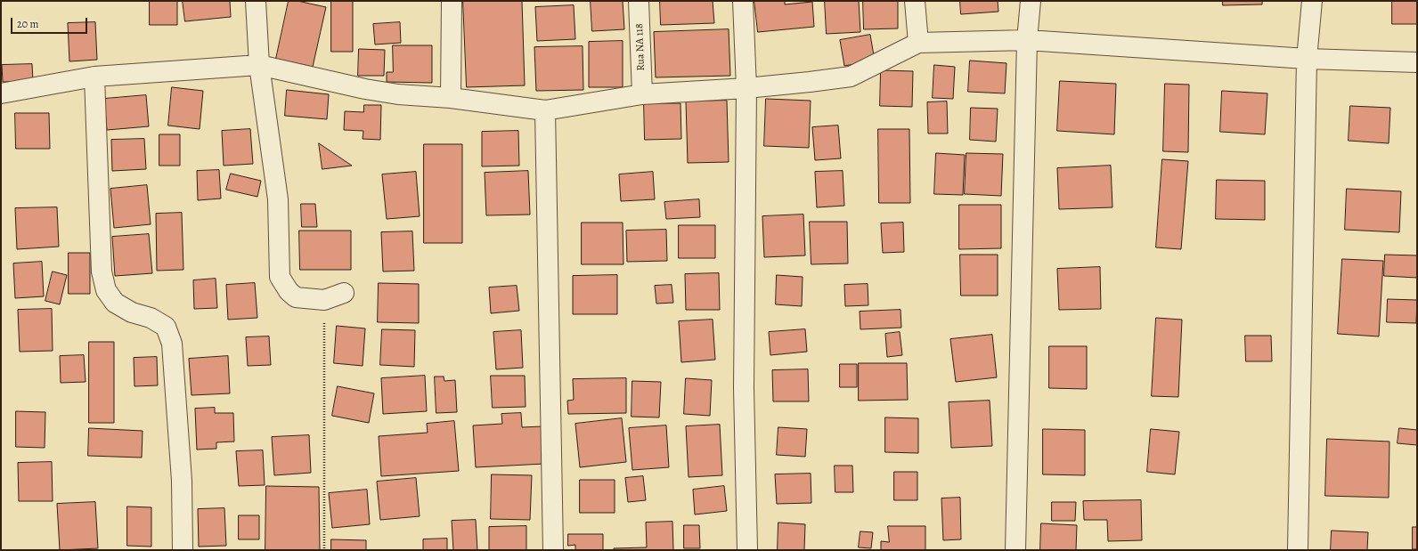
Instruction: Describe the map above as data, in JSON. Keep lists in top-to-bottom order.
{
  "streets": {
    "street": ["Rua NA 118"]
  },
  "scale_bar": "20 m"
}
